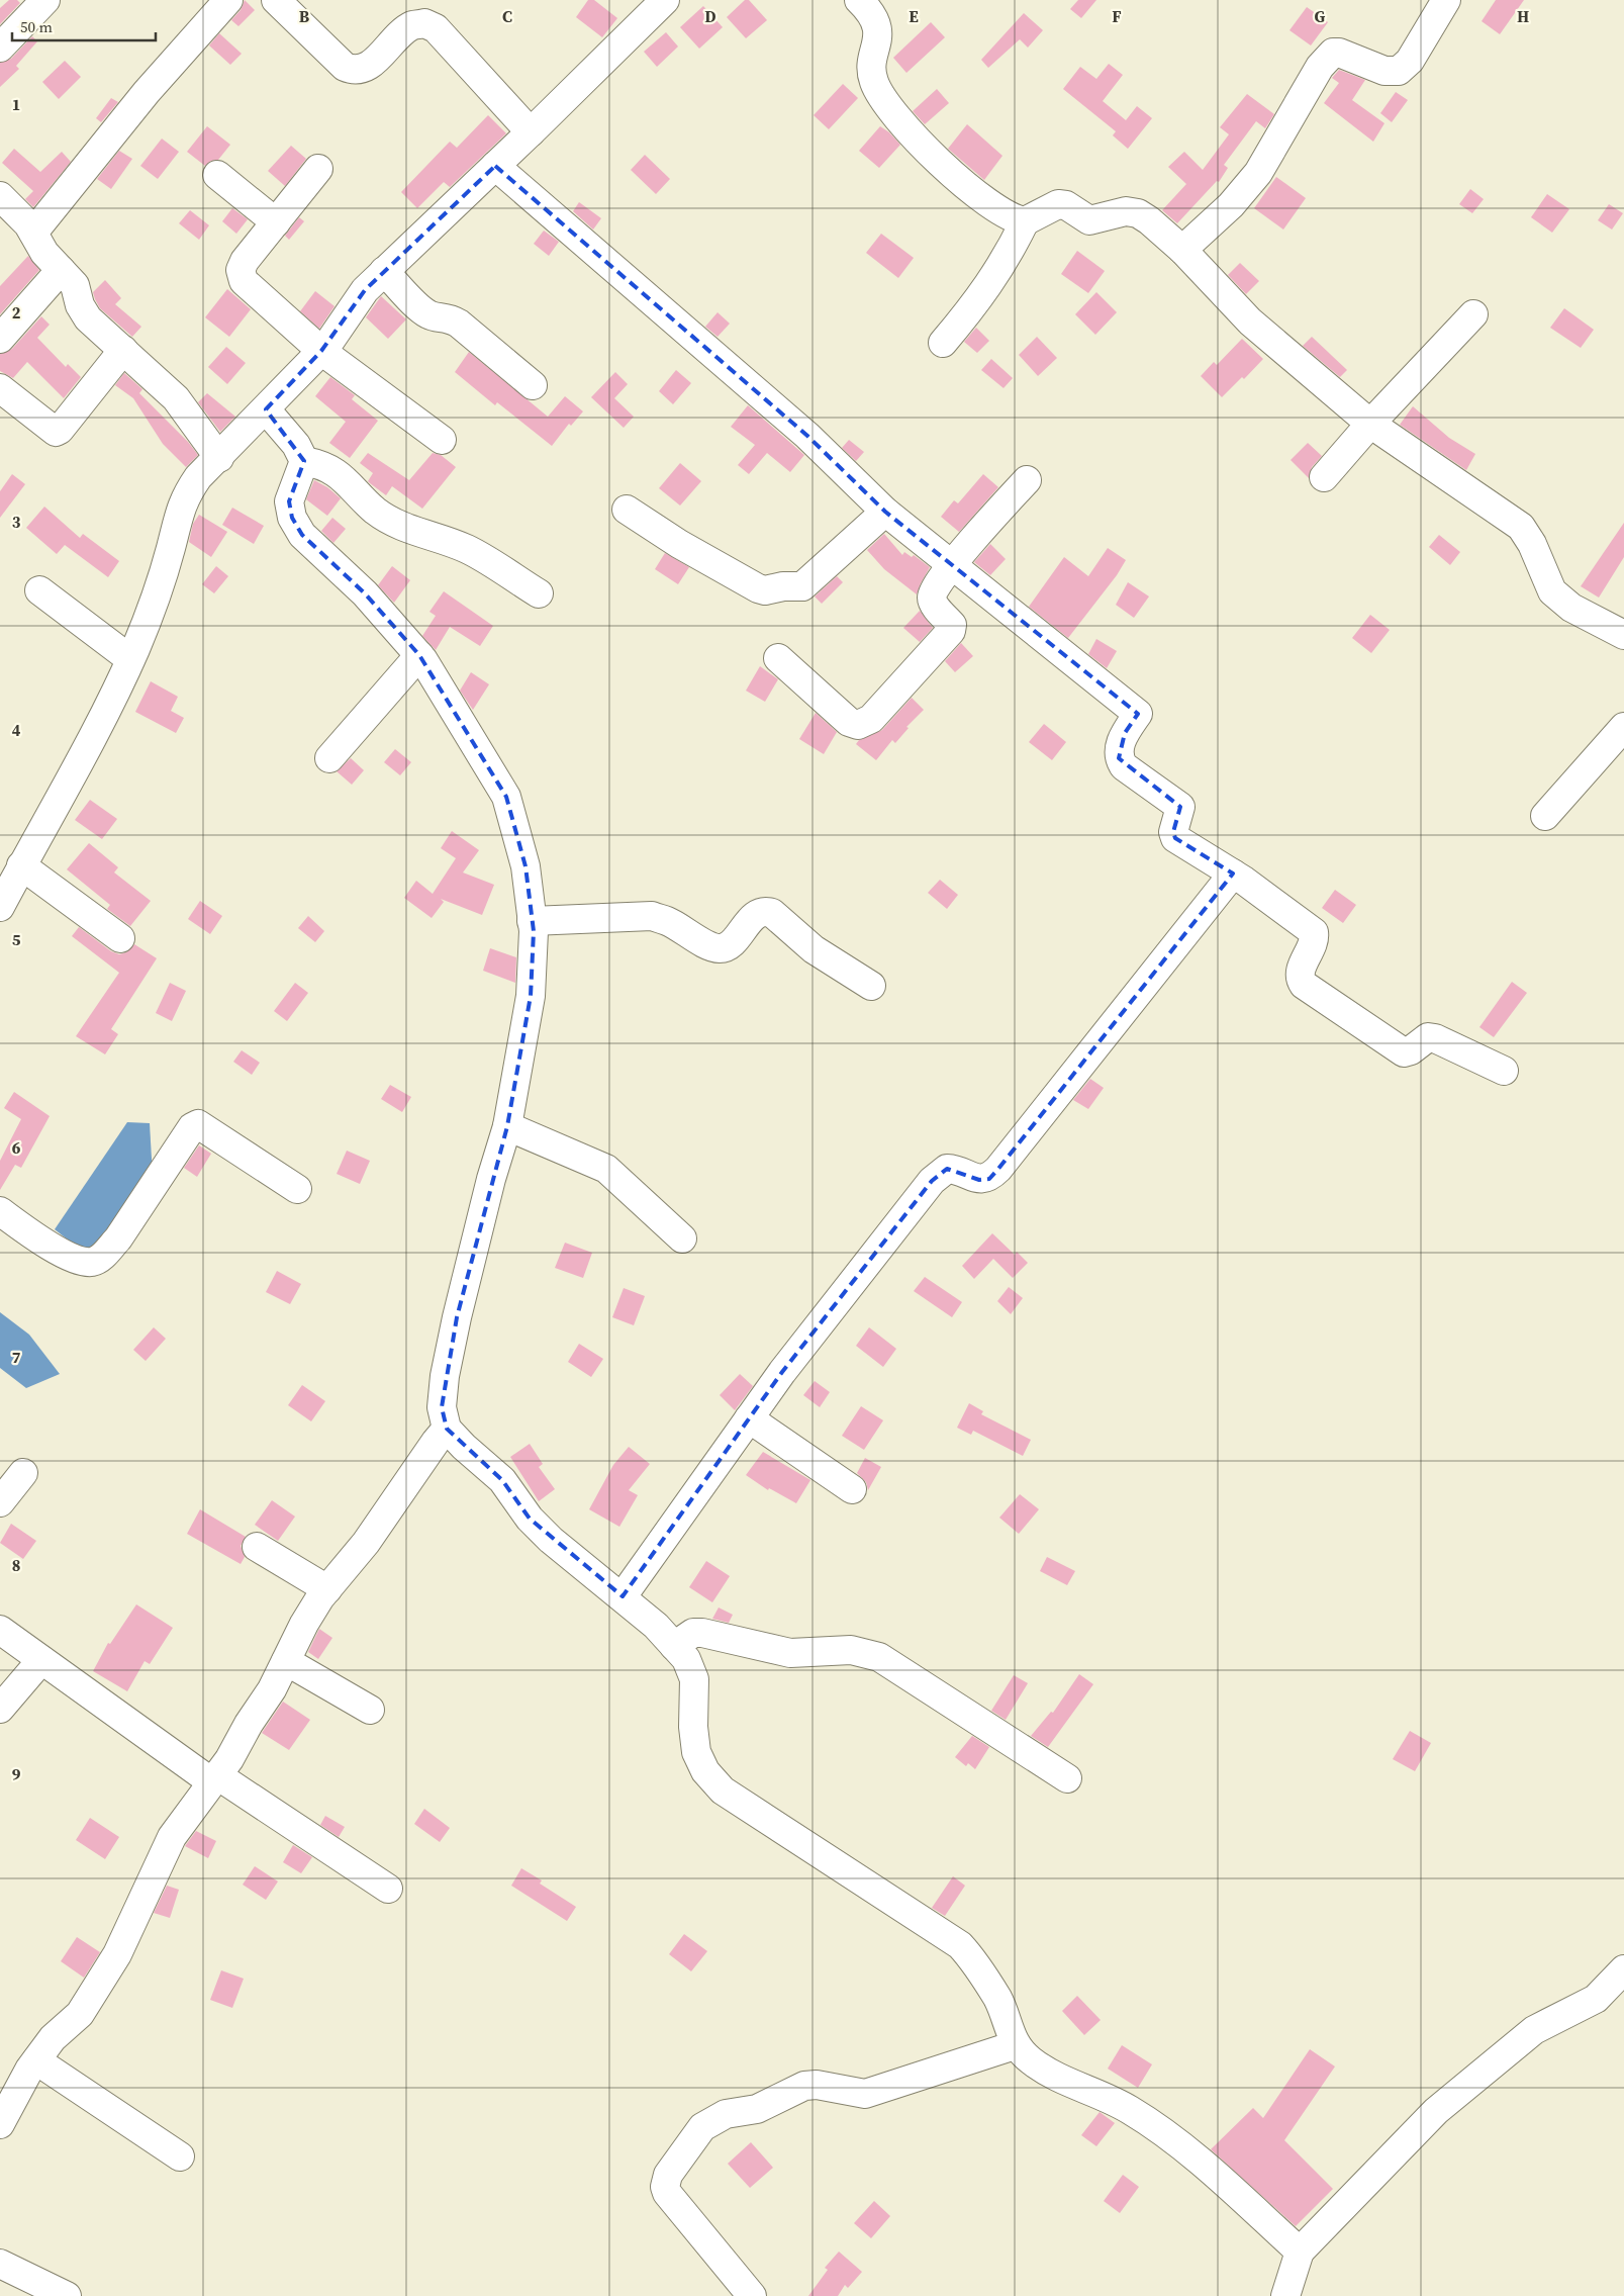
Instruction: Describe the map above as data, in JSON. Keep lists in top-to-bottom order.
{
  "scale_bar": "50 m",
  "grid": {
    "columns": [
      "B",
      "C",
      "D",
      "E",
      "F",
      "G",
      "H"
    ],
    "rows": [
      "1",
      "2",
      "3",
      "4",
      "5",
      "6",
      "7",
      "8",
      "9"
    ]
  }
}
